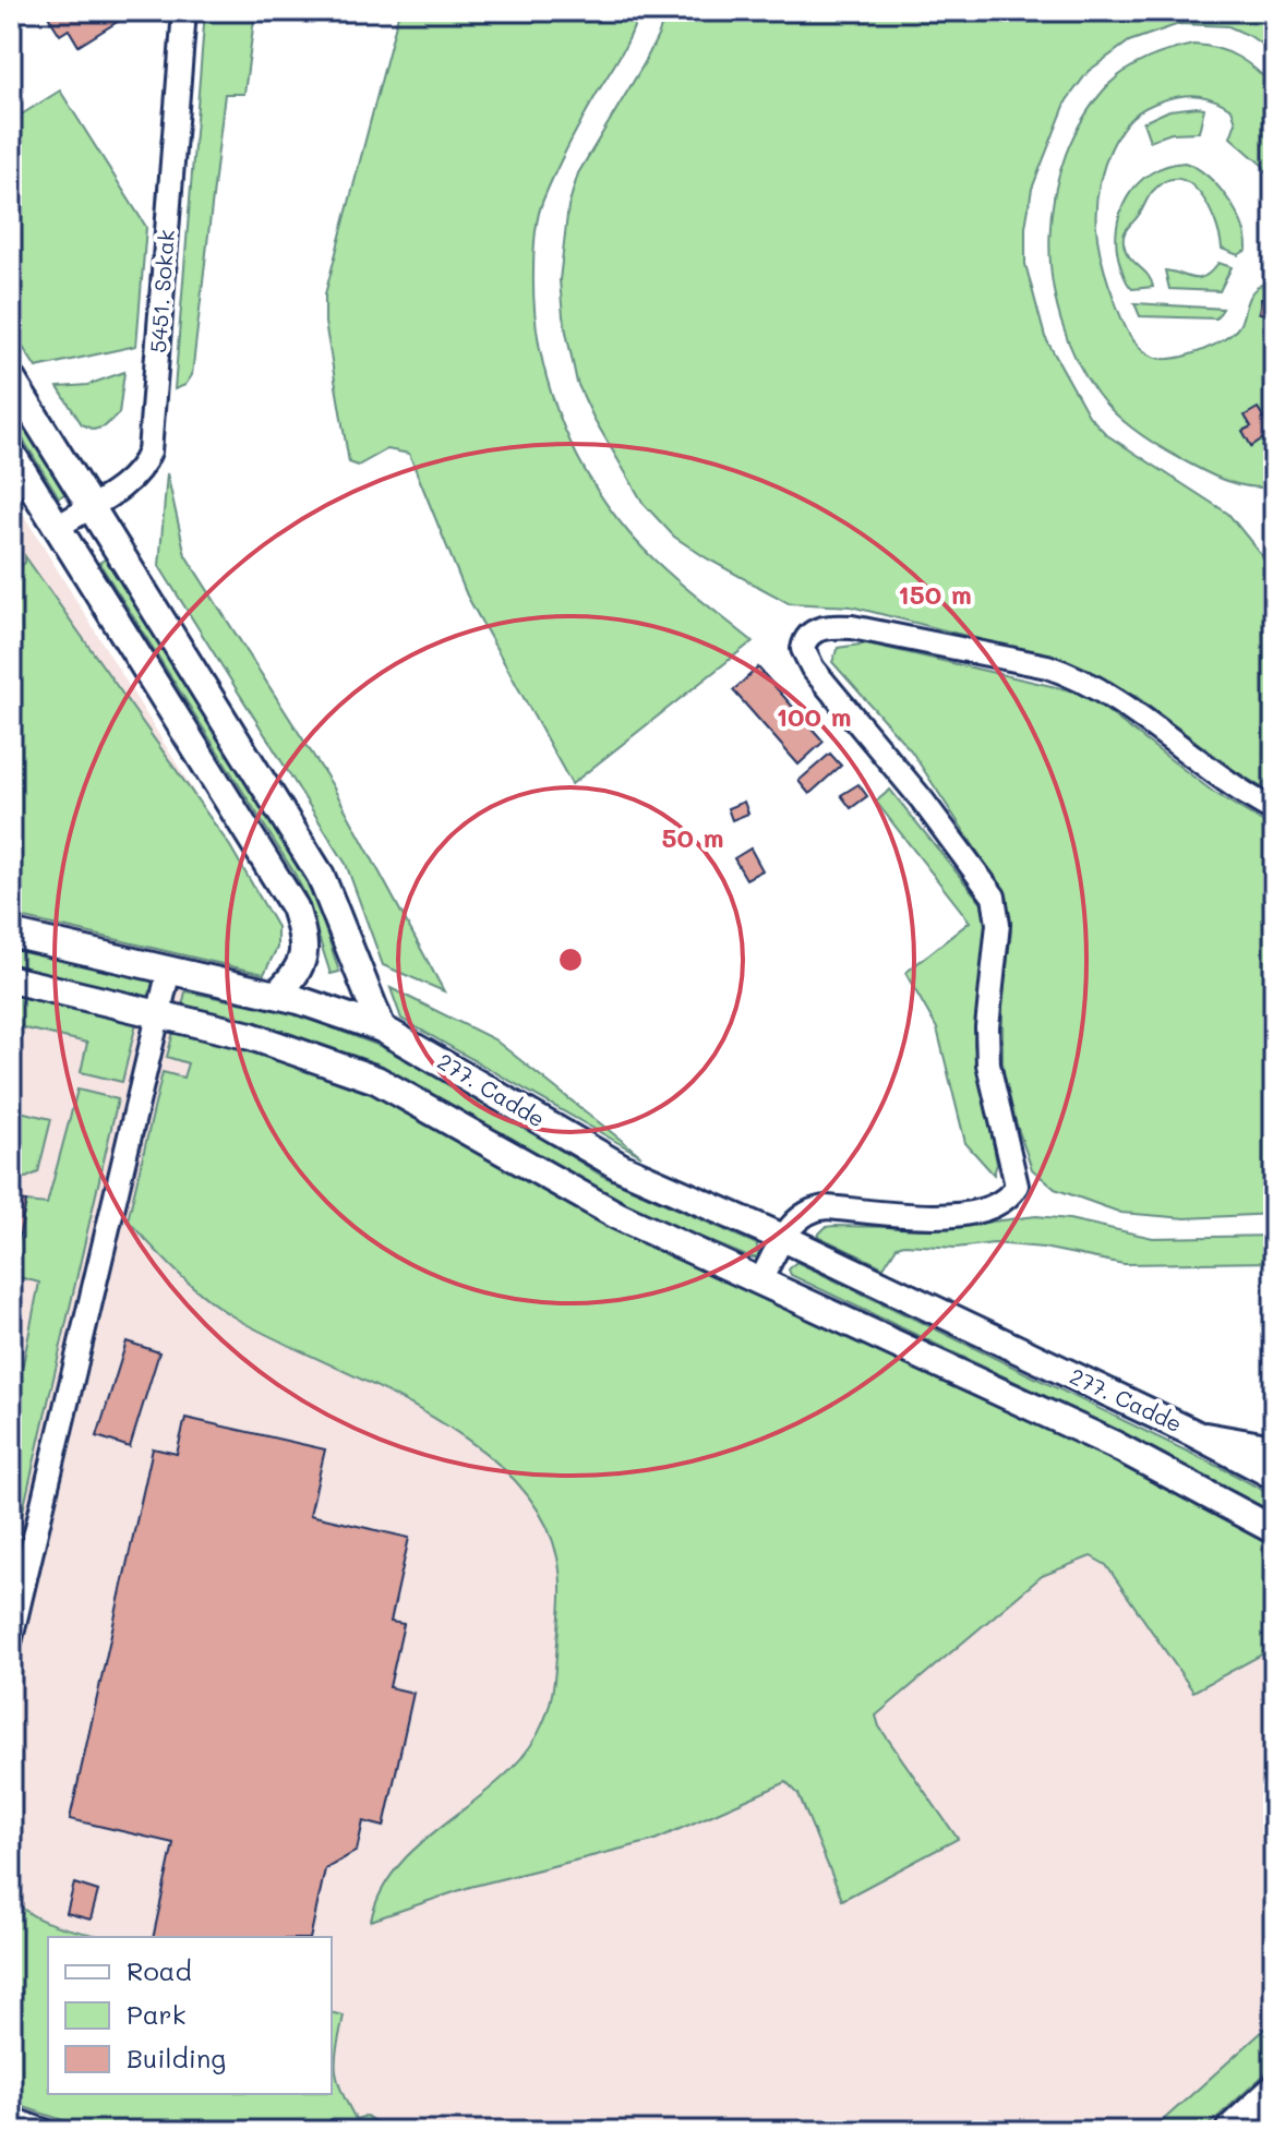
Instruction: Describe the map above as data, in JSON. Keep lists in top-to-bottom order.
{
  "streets": {
    "street": ["5451. Sokak", "277. Cadde"]
  },
  "legend": ["Road", "Park", "Building"],
  "rings": ["150 m", "100 m", "50 m"]
}
